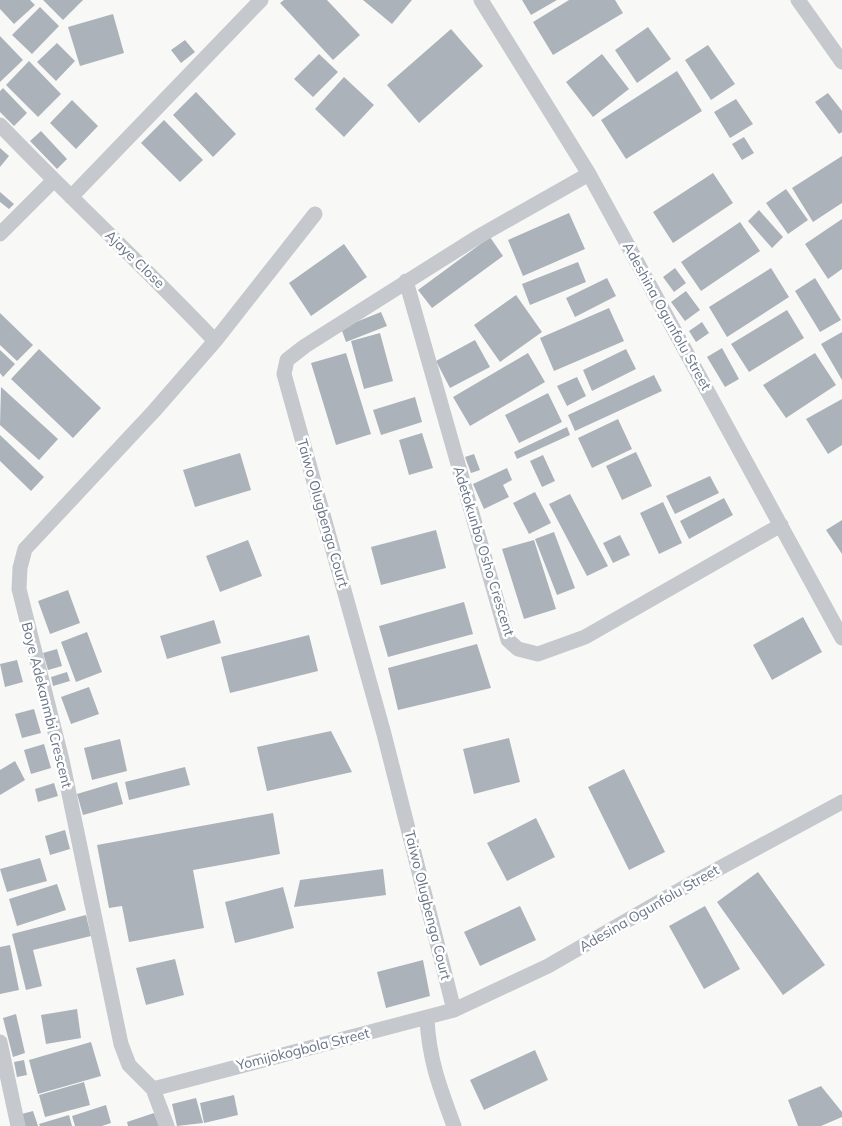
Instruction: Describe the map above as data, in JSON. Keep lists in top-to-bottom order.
{
  "streets": {
    "street": [
      "Ajaye Close",
      "Adeshina Ogunfolu Street",
      "Taiwo Olugbenga Court",
      "Adetokunbo Osho Crescent",
      "Boye Adekanmbi Crescent",
      "Adesina Ogunfolu Street",
      "Yomijokogbola Street"
    ]
  },
  "crossings": [
    ["Ajaye Close", "Boye Adekanmbi Crescent"],
    ["Adeshina Ogunfolu Street", "Taiwo Olugbenga Court"],
    ["Adeshina Ogunfolu Street", "Adetokunbo Osho Crescent"],
    ["Taiwo Olugbenga Court", "Adetokunbo Osho Crescent"],
    ["Taiwo Olugbenga Court", "Adesina Ogunfolu Street"],
    ["Taiwo Olugbenga Court", "Yomijokogbola Street"],
    ["Boye Adekanmbi Crescent", "Yomijokogbola Street"],
    ["Adesina Ogunfolu Street", "Yomijokogbola Street"]
  ]
}
